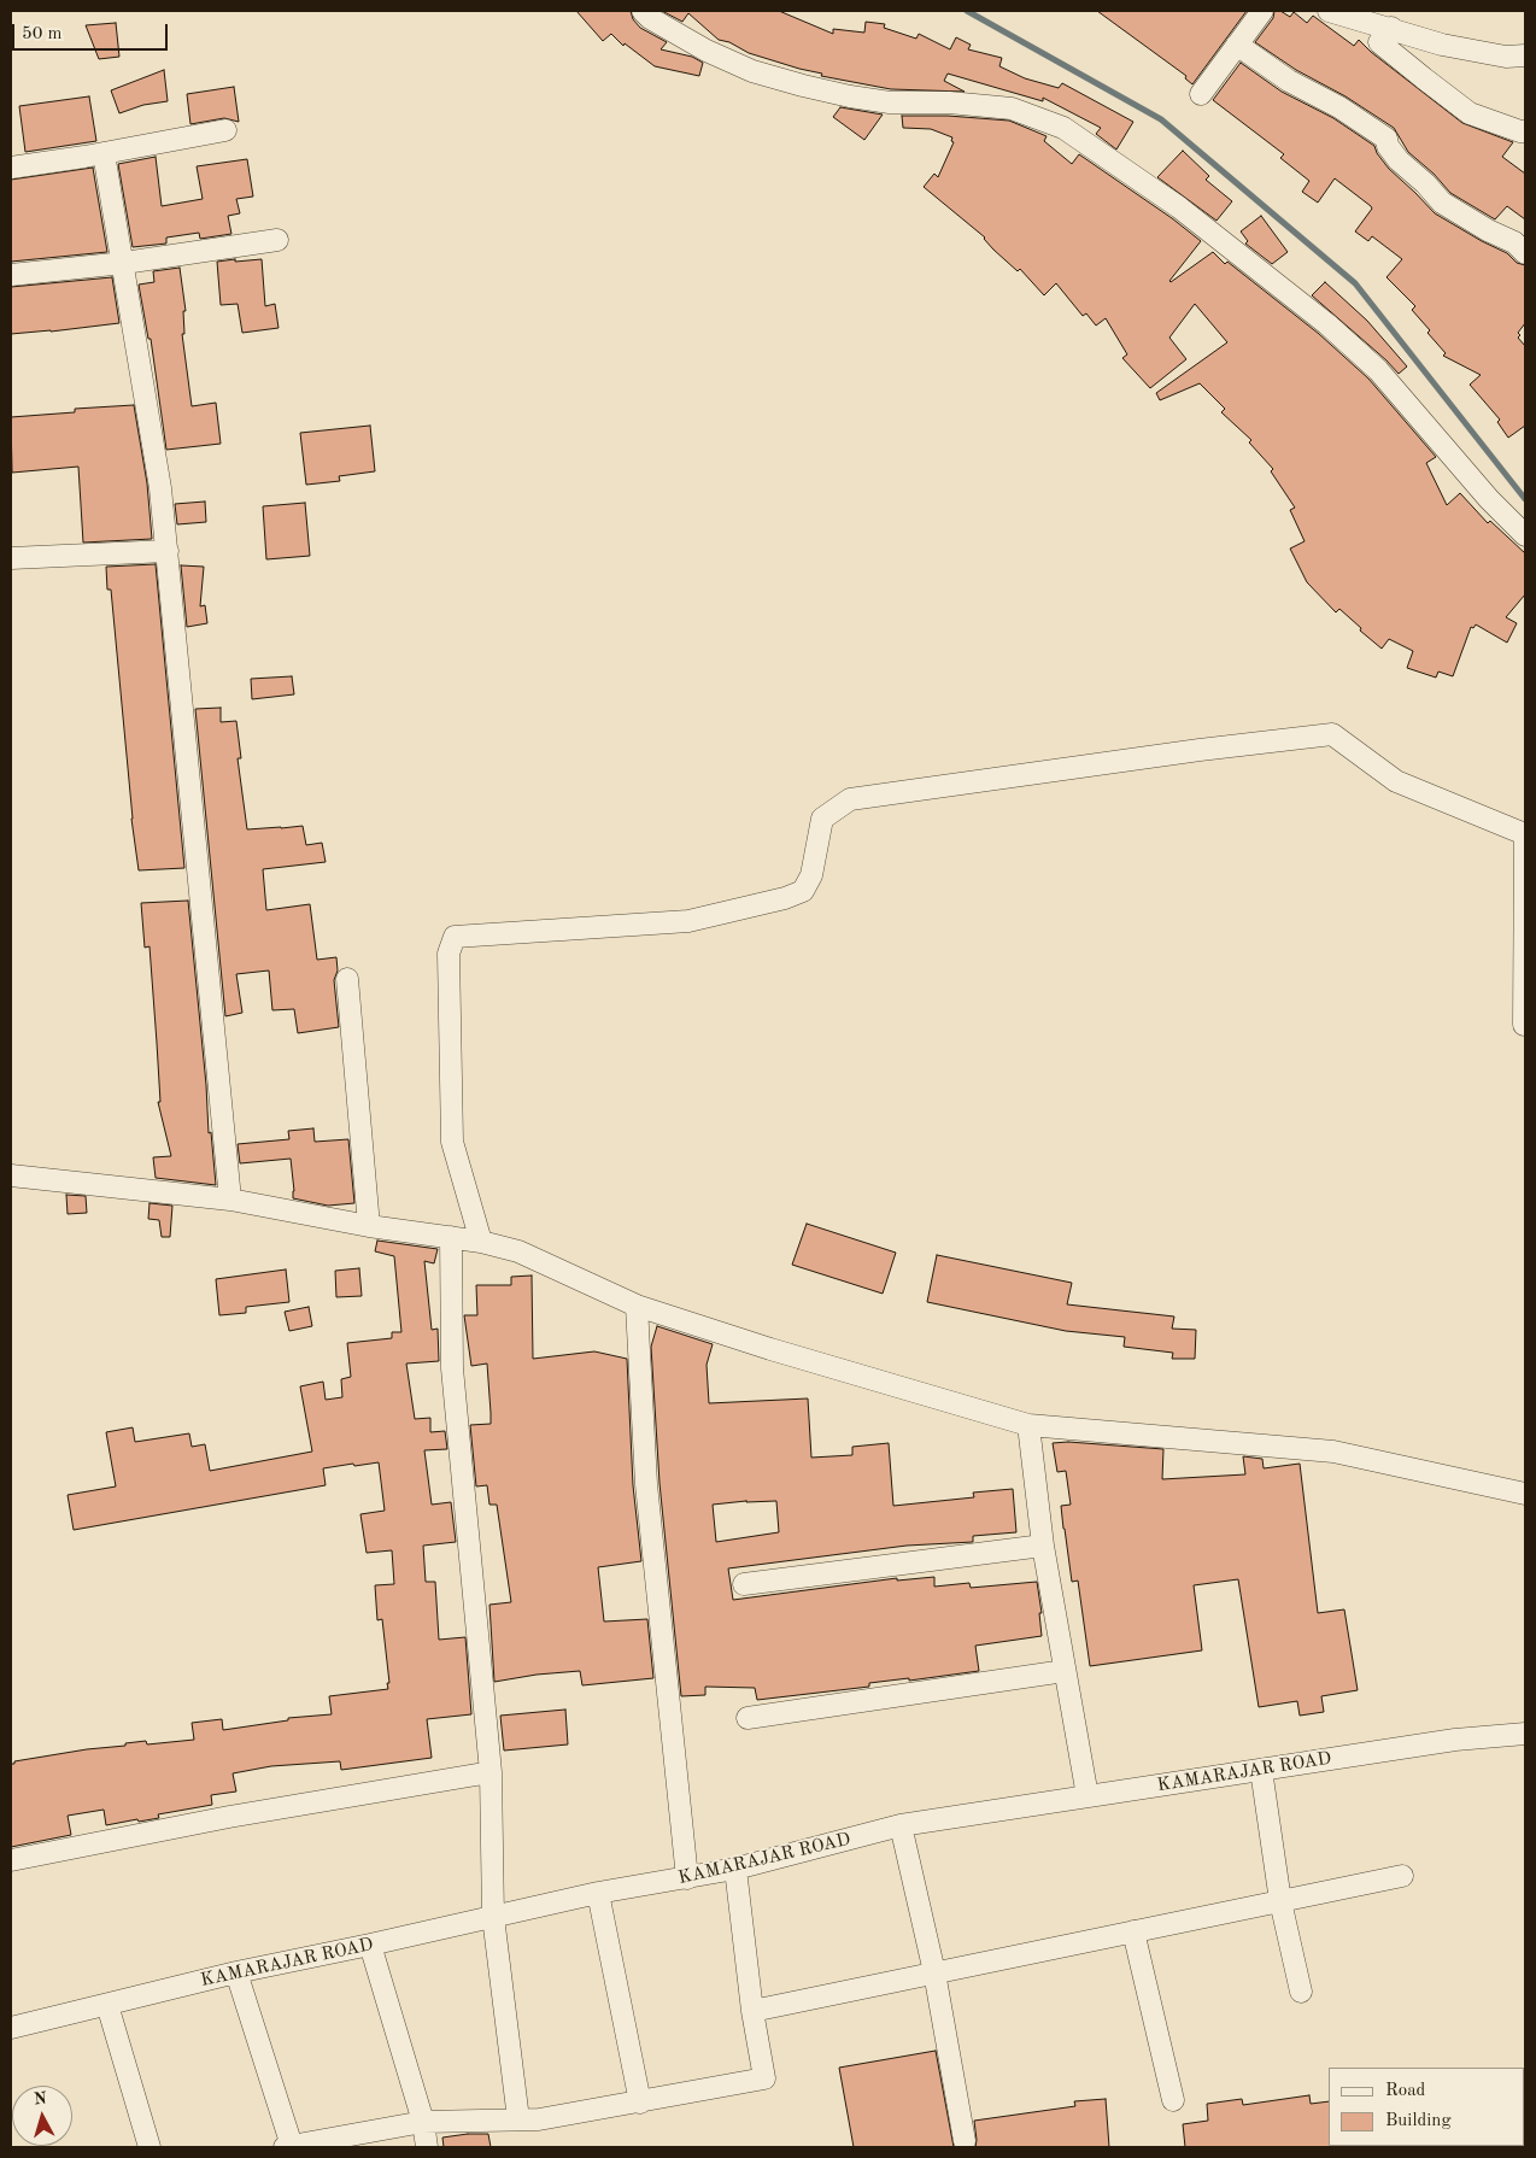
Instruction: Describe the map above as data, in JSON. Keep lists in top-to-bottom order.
{
  "streets": {
    "street": ["KAMARAJAR ROAD"]
  },
  "legend": ["Road", "Building"],
  "scale_bar": "50 m",
  "north": "top"
}
